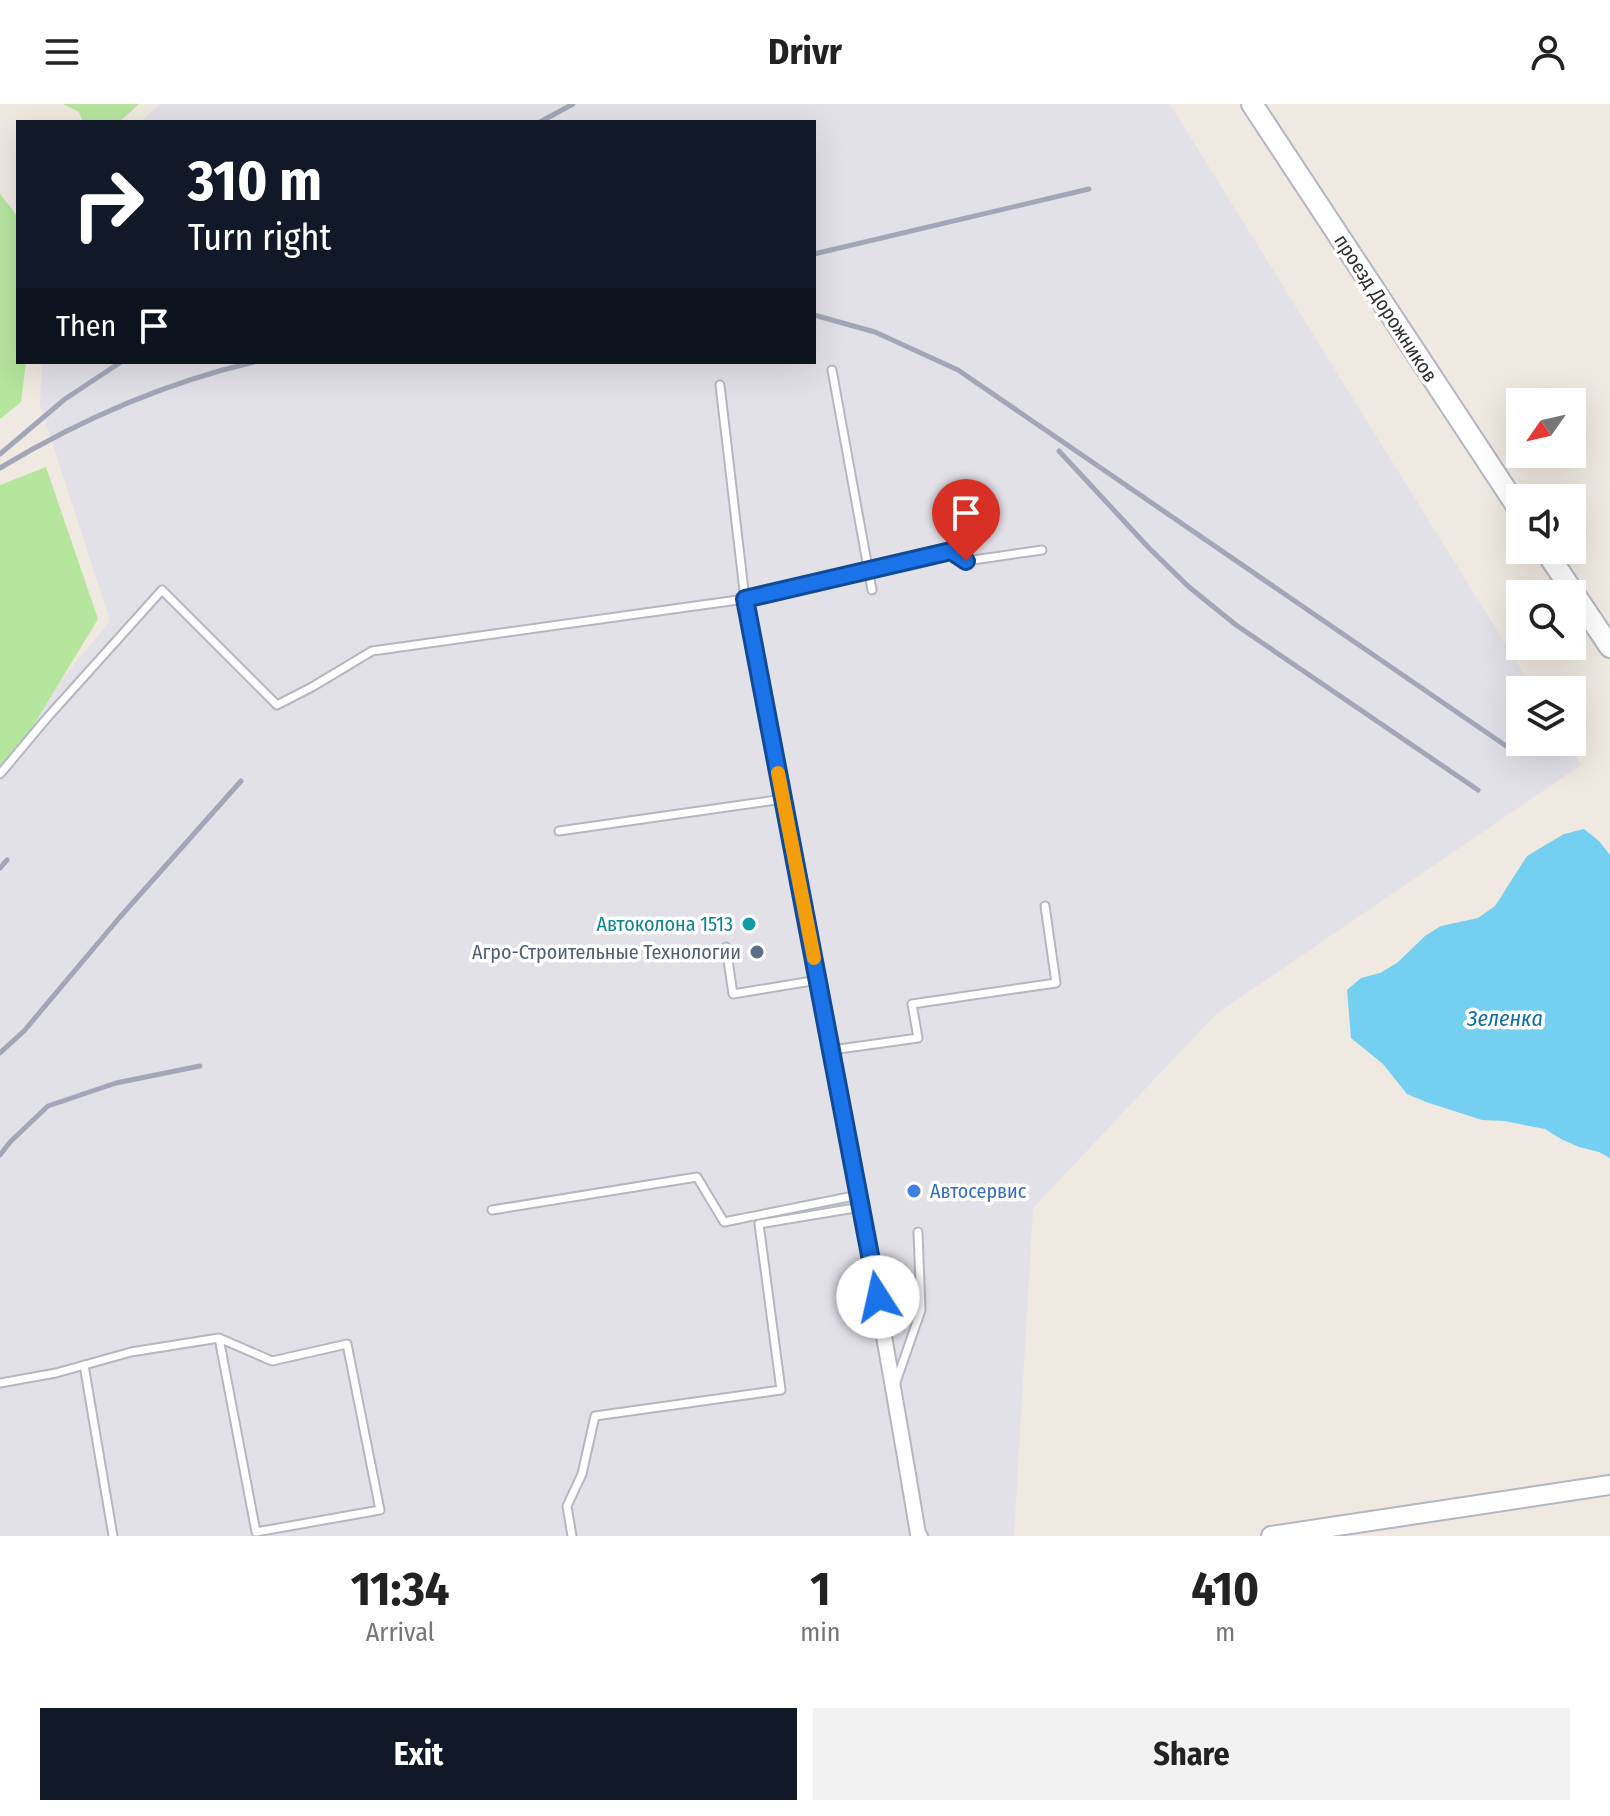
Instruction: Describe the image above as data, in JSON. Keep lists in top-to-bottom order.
{
  "streets": {
    "main road": ["проезд Дорожников"]
  },
  "water": ["Зеленка"],
  "places": ["Автоколона 1513", "Агро-Строительные Технологии", "Автосервис"],
  "north": "bottom left",
  "page": {
    "header": "Drivr",
    "turn": ["310 m", "Turn right"],
    "then": "Then",
    "eta": [
      "11:34",
      "Arrival",
      "1",
      "min",
      "410",
      "m"
    ],
    "buttons": ["Exit", "Share"]
  }
}
